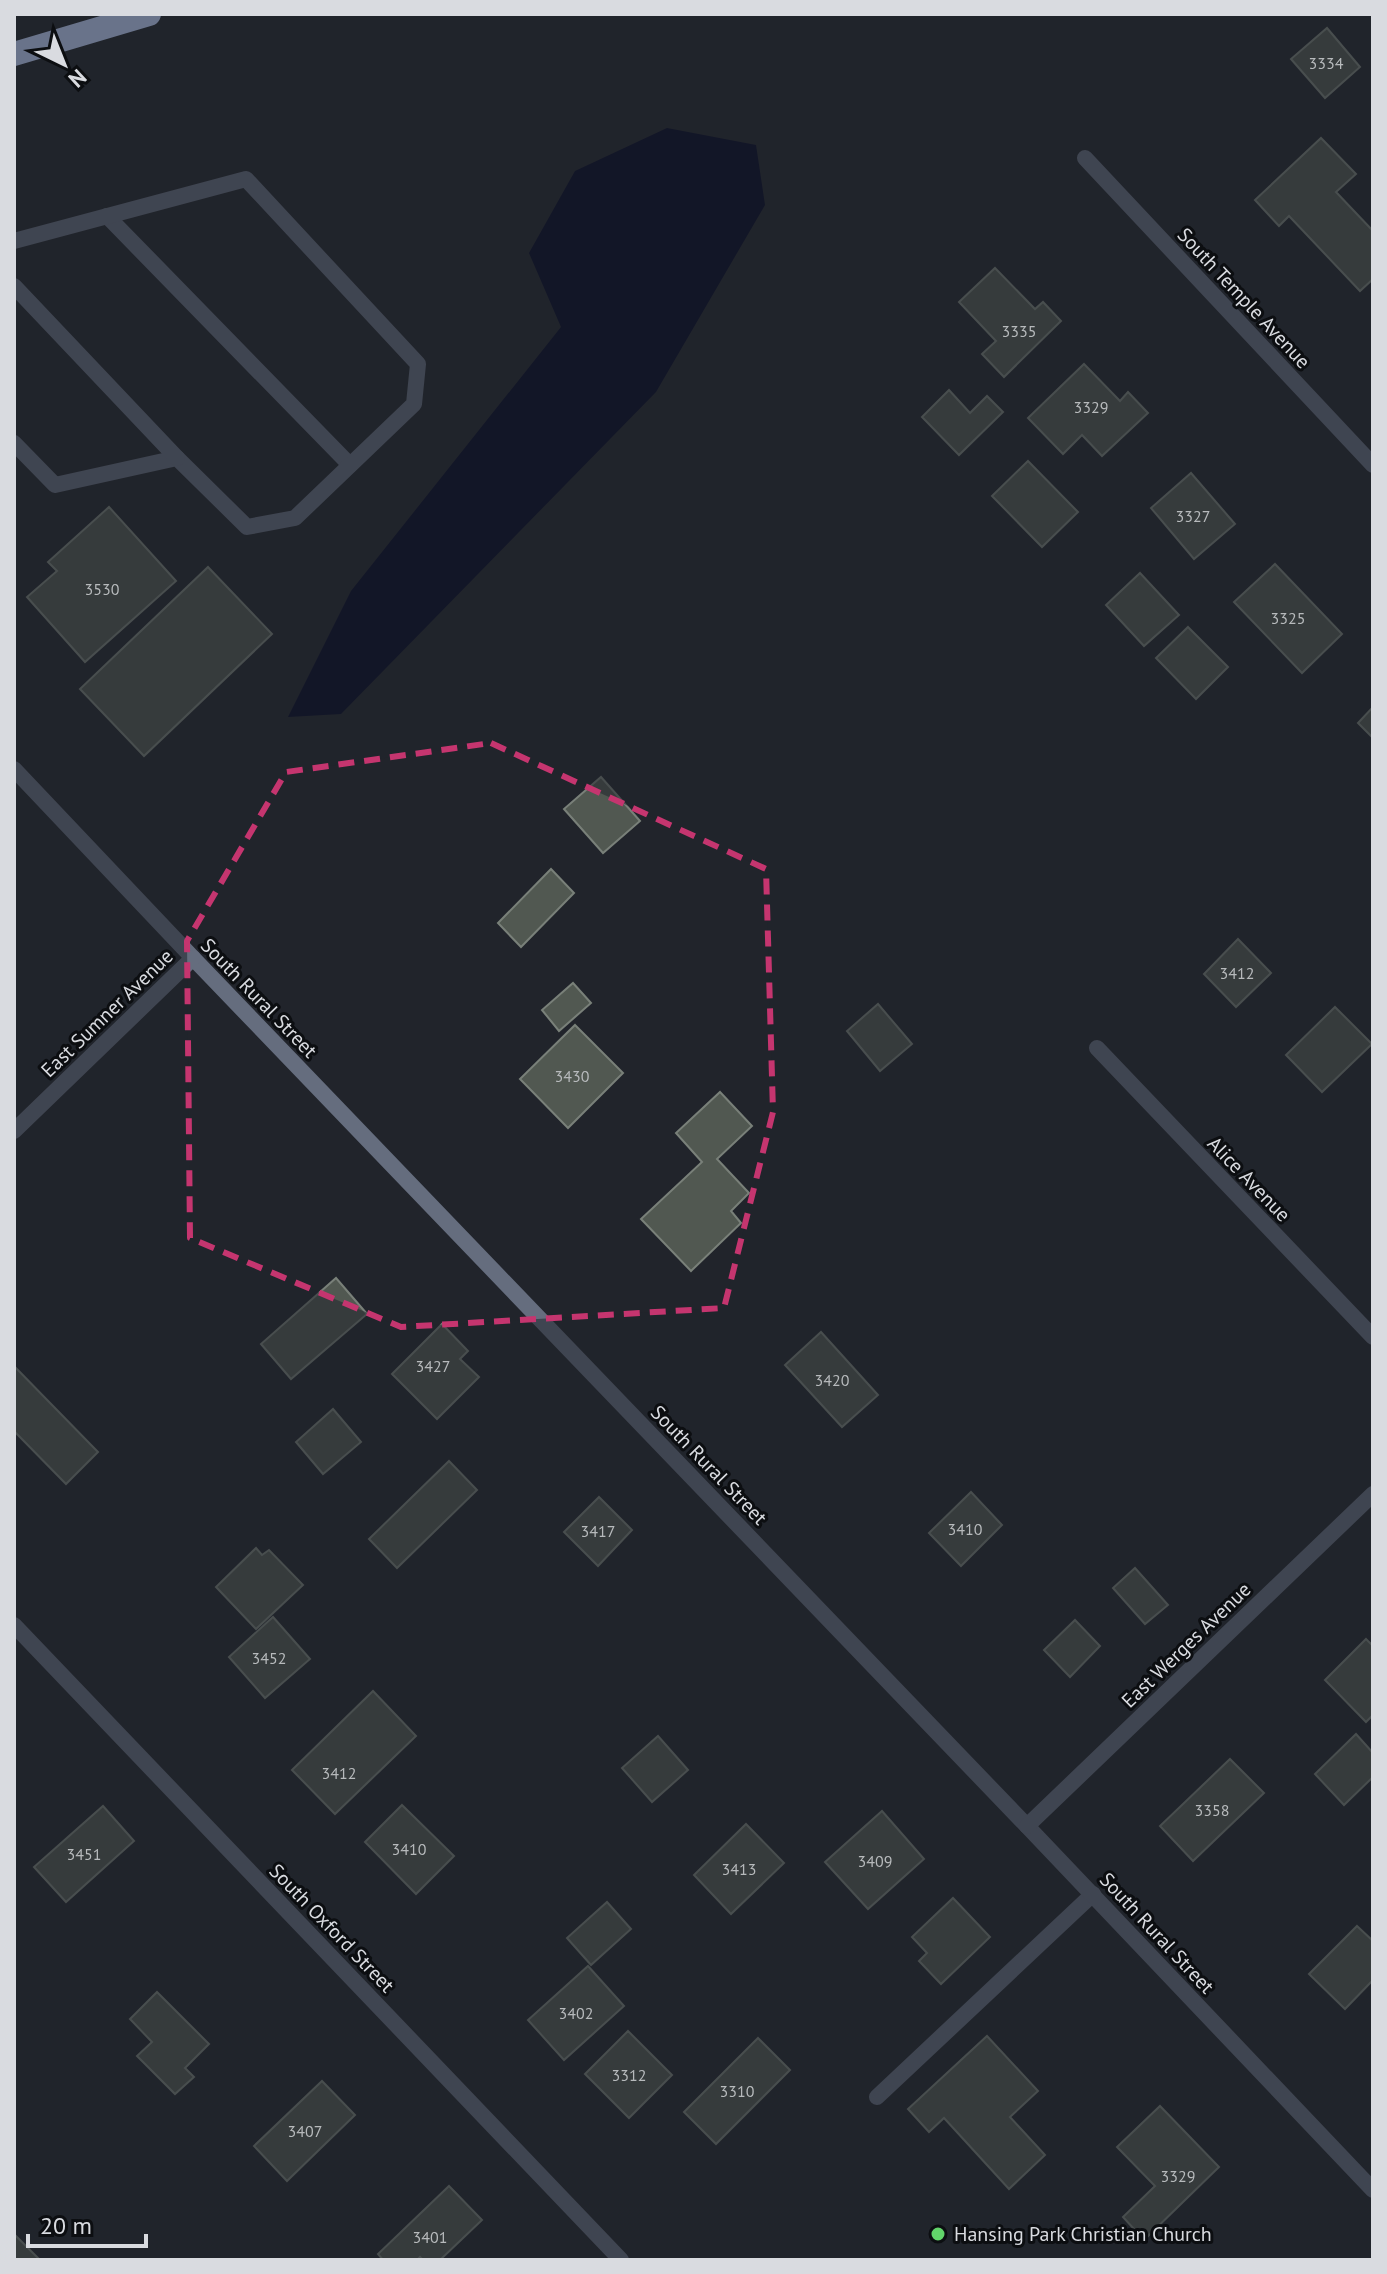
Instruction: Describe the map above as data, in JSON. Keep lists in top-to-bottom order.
{
  "streets": {
    "street": [
      "South Temple Avenue",
      "South Rural Street",
      "East Sumner Avenue",
      "Alice Avenue",
      "East Werges Avenue",
      "South Oxford Street"
    ]
  },
  "crossings": [
    ["South Rural Street", "East Sumner Avenue"],
    ["South Rural Street", "East Werges Avenue"]
  ],
  "places": ["Hansing Park Christian Church"],
  "house_numbers": [
    "3334",
    "3335",
    "3329",
    "3327",
    "3530",
    "3325",
    "3412",
    "3430",
    "3427",
    "3420",
    "3410",
    "3417",
    "3452",
    "3412",
    "3358",
    "3410",
    "3451",
    "3409",
    "3413",
    "3402",
    "3312",
    "3310",
    "3407",
    "3329",
    "3401"
  ],
  "scale_bar": "20 m",
  "north": "bottom right"
}
